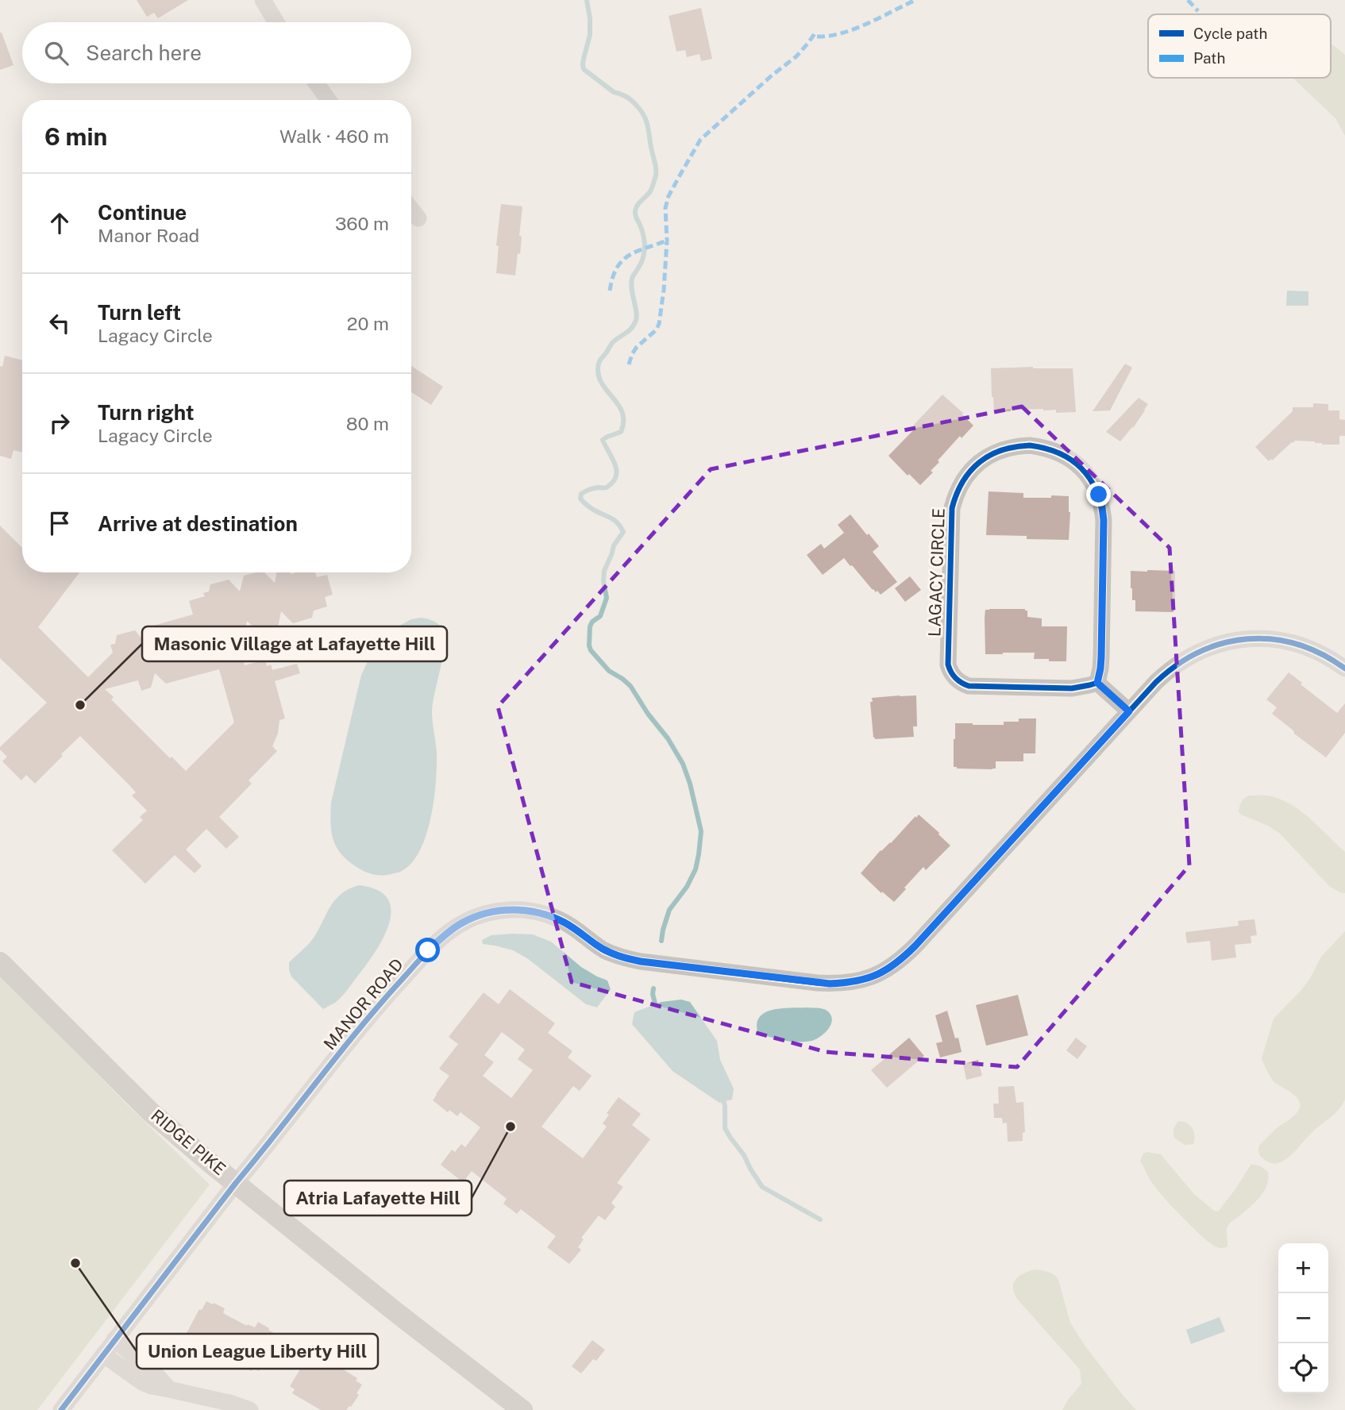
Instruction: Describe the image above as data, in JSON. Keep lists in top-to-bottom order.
{
  "streets": {
    "main road": ["RIDGE PIKE"],
    "street": ["LAGACY CIRCLE", "MANOR ROAD"]
  },
  "crossings": [
    ["MANOR ROAD", "RIDGE PIKE"]
  ],
  "places": ["Masonic Village at Lafayette Hill", "Atria Lafayette Hill", "Union League Liberty Hill"],
  "legend": ["Cycle path", "Path"],
  "page": {
    "search": "Search here",
    "heading": ["6 min", "Walk · 460 m"],
    "list": [
      ["Continue", "Manor Road", "360 m"],
      ["Turn left", "Lagacy Circle", "20 m"],
      ["Turn right", "Lagacy Circle", "80 m"],
      "Arrive at destination"
    ],
    "map_buttons": ["+", "−"]
  }
}
